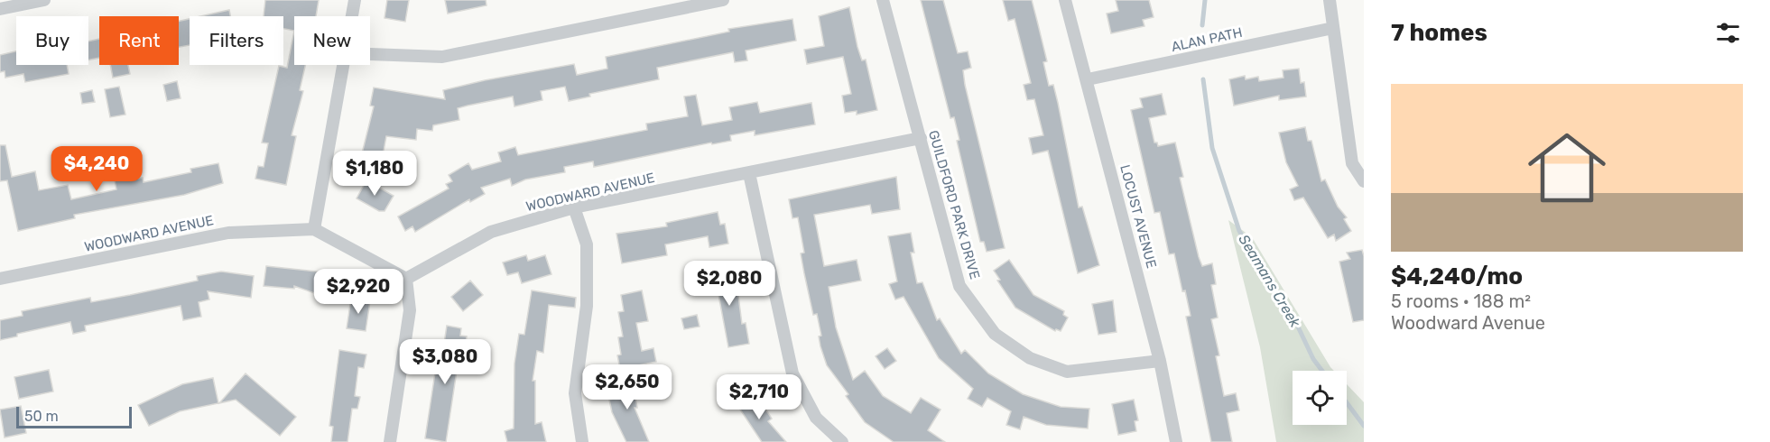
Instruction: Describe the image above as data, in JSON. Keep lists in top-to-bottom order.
{
  "streets": {
    "street": [
      "ALAN PATH",
      "WOODWARD AVENUE",
      "GUILDFORD PARK DRIVE",
      "LOCUST AVENUE"
    ]
  },
  "crossings": [
    ["ALAN PATH", "LOCUST AVENUE"],
    ["WOODWARD AVENUE", "GUILDFORD PARK DRIVE"],
    ["GUILDFORD PARK DRIVE", "LOCUST AVENUE"]
  ],
  "water": ["Seamans Creek"],
  "scale_bar": "50 m",
  "page": {
    "heading": "7 homes",
    "chip": [
      "Buy",
      "Rent",
      "Filters",
      "New"
    ],
    "list": [
      {
        "name": "$4,240/mo",
        "note": "5 rooms · 188 m² · Woodward Avenue"
      }
    ],
    "price": [
      "$4,240",
      "$1,180",
      "$2,080",
      "$2,920",
      "$3,080",
      "$2,650",
      "$2,710"
    ],
    "scale": "50 m"
  }
}
